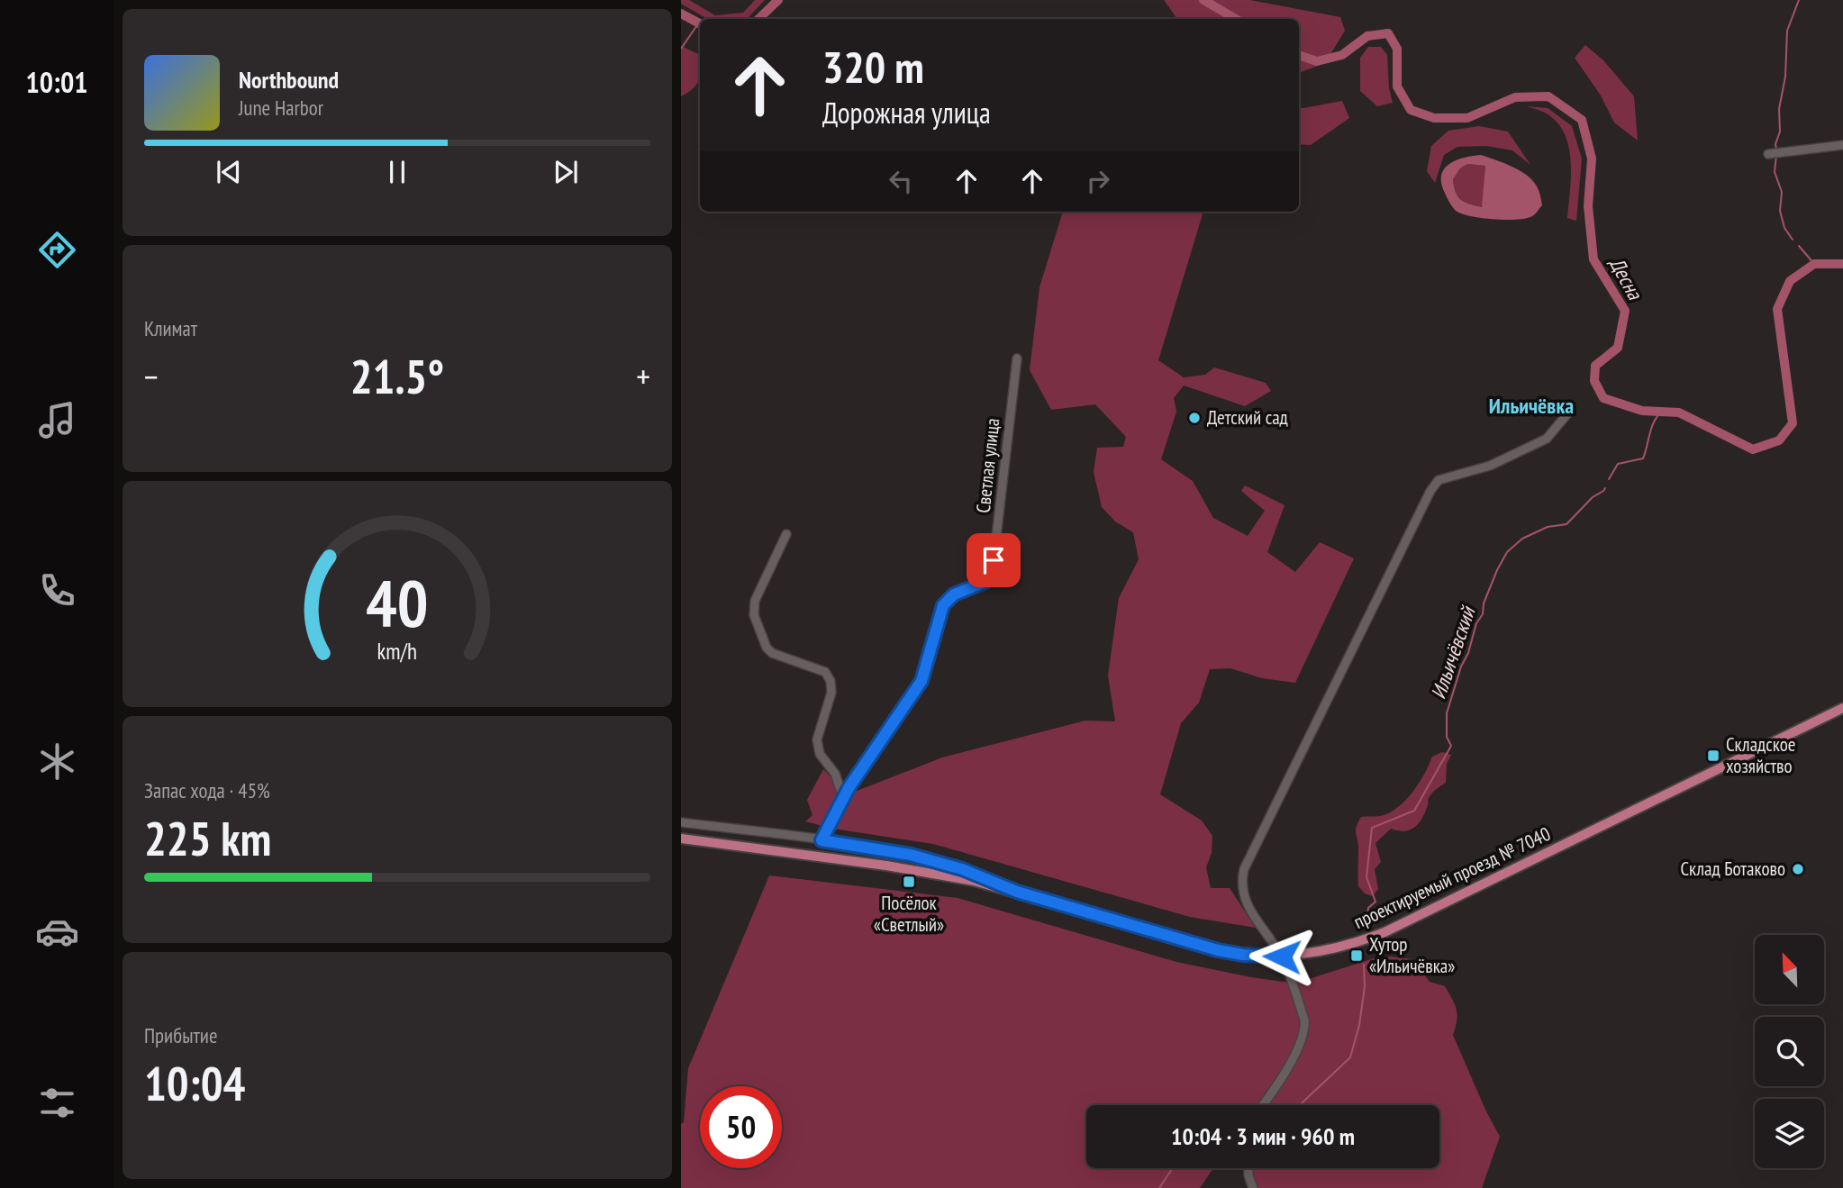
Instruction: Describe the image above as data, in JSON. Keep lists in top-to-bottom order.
{
  "streets": {
    "main road": ["проектируемый проезд № 7040"],
    "street": ["Светлая улица"]
  },
  "districts": ["Ильичёвка"],
  "water": ["Десна", "Ильичёвский"],
  "places": {
    "other": ["Детский сад", "Склад Ботаково"],
    "transit": ["Складское хозяйство", "Посёлок «Светлый»", "Хутор «Ильичёвка»"]
  },
  "north": "top left",
  "page": {
    "tabs": "10:01",
    "turn": ["320 m", "Дорожная улица"],
    "song": ["Northbound", "June Harbor"],
    "tile": [
      "Климат",
      ["Запас хода · 45%", "225 km"],
      ["Прибытие", "10:04"]
    ],
    "heat": ["−", "21.5°", "+"],
    "limit": "50",
    "trip": "10:04 · 3 мин · 960 m",
    "gauge": ["40", "km/h"]
  }
}
